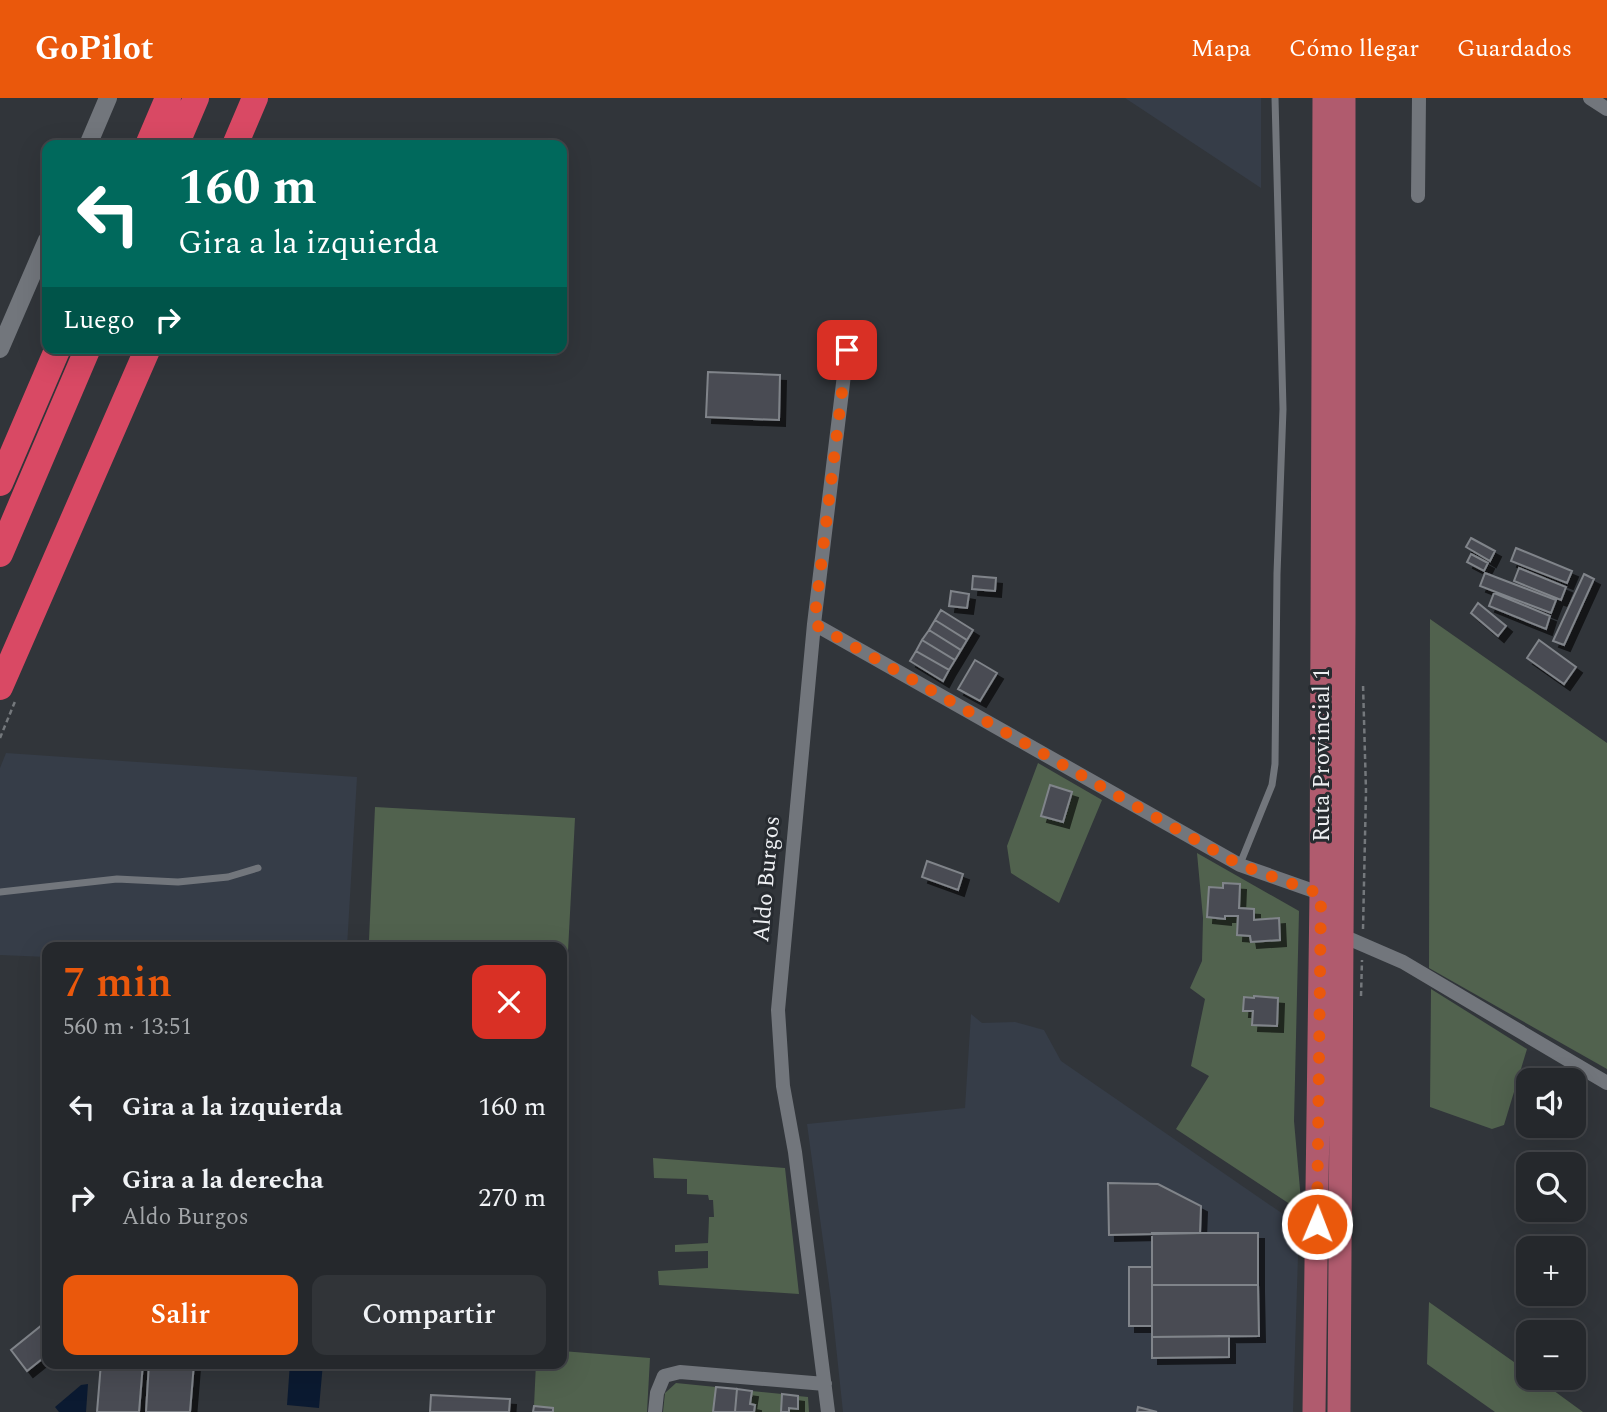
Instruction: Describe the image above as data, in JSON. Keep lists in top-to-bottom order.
{
  "streets": {
    "main road": ["Ruta Provincial 1"],
    "street": ["Aldo Burgos"]
  },
  "page": {
    "header": "GoPilot",
    "nav": ["Mapa", "Cómo llegar", "Guardados"],
    "turn": ["160 m", "Gira a la izquierda"],
    "then": "Luego",
    "heading": ["7 min", "560 m · 13:51"],
    "list": [
      {
        "name": "Gira a la izquierda",
        "value": "160 m"
      },
      {
        "name": "Gira a la derecha",
        "note": "Aldo Burgos",
        "value": "270 m"
      }
    ],
    "map_buttons": ["+", "−"],
    "buttons": ["Salir", "Compartir"]
  }
}
